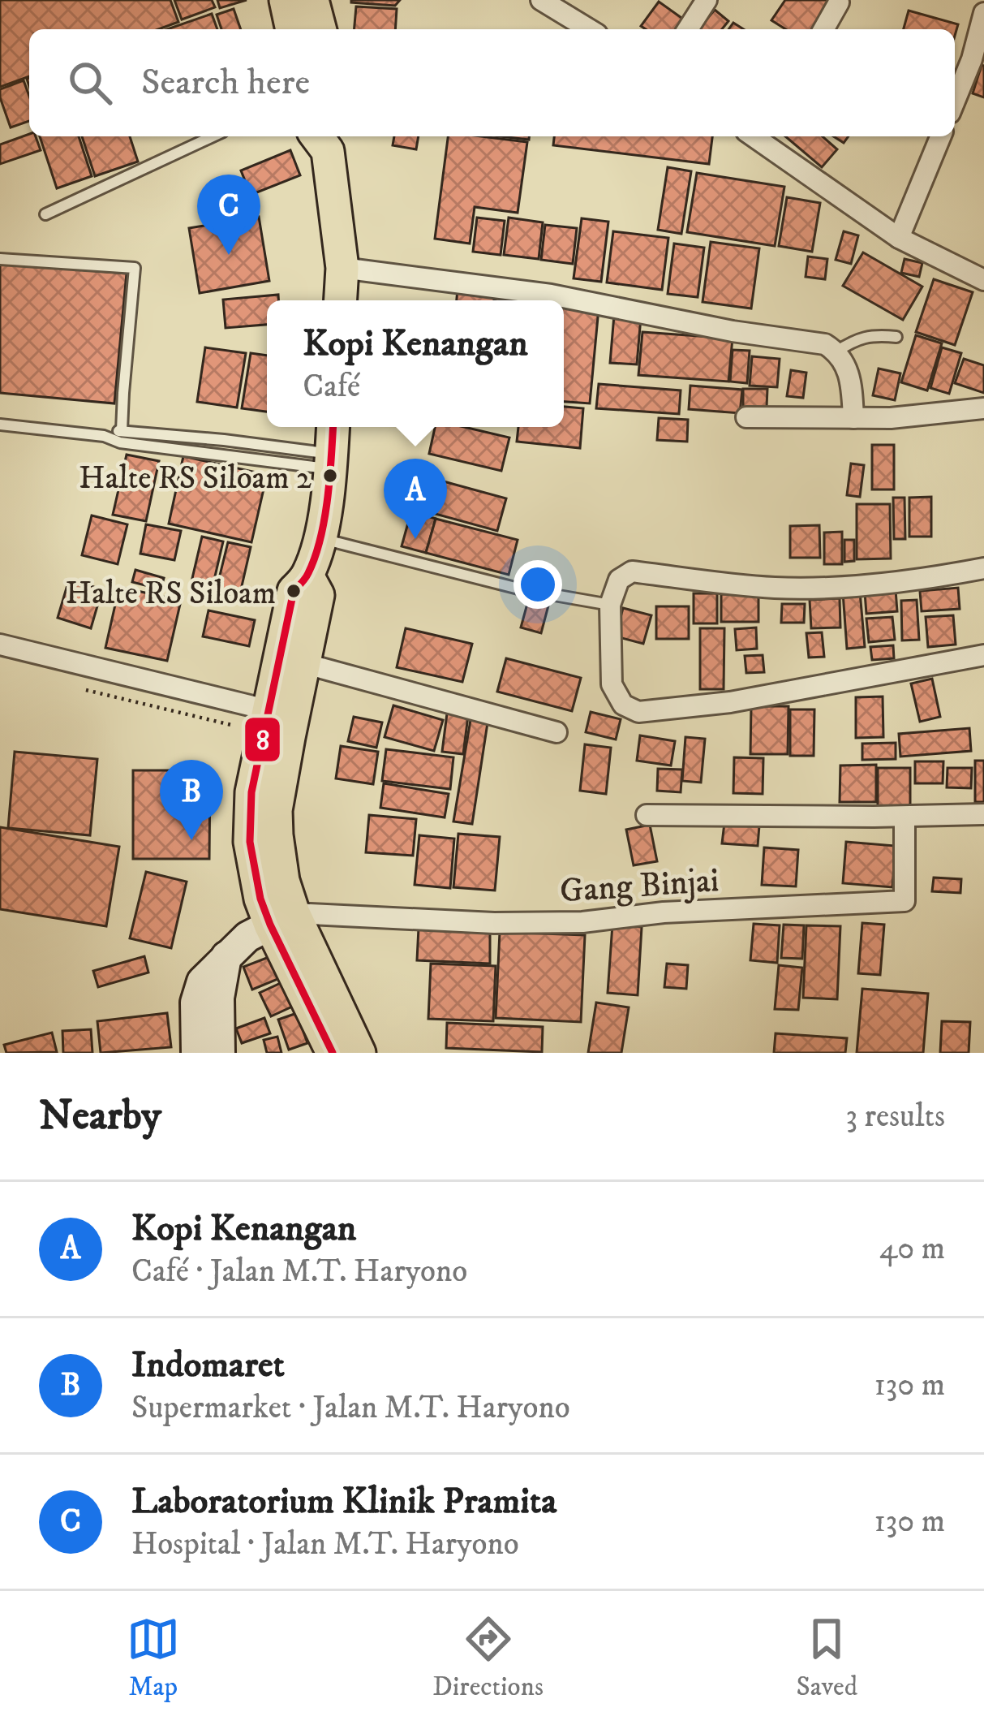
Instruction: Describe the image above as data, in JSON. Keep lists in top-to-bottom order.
{
  "streets": {
    "street": ["Gang Binjai"]
  },
  "places": ["Halte RS Siloam 2", "Halte RS Siloam"],
  "lines": ["transit line 8"],
  "page": {
    "search": "Search here",
    "pins": ["C", "A", "B"],
    "popup": ["Kopi Kenangan", "Café"],
    "heading": ["Nearby", "3 results"],
    "list": [
      {
        "mark": "A",
        "name": "Kopi Kenangan",
        "note": "Café · Jalan M.T. Haryono",
        "value": "40 m"
      },
      {
        "mark": "B",
        "name": "Indomaret",
        "note": "Supermarket · Jalan M.T. Haryono",
        "value": "130 m"
      },
      {
        "mark": "C",
        "name": "Laboratorium Klinik Pramita",
        "note": "Hospital · Jalan M.T. Haryono",
        "value": "130 m"
      }
    ],
    "nav": ["Map", "Directions", "Saved"]
  }
}
